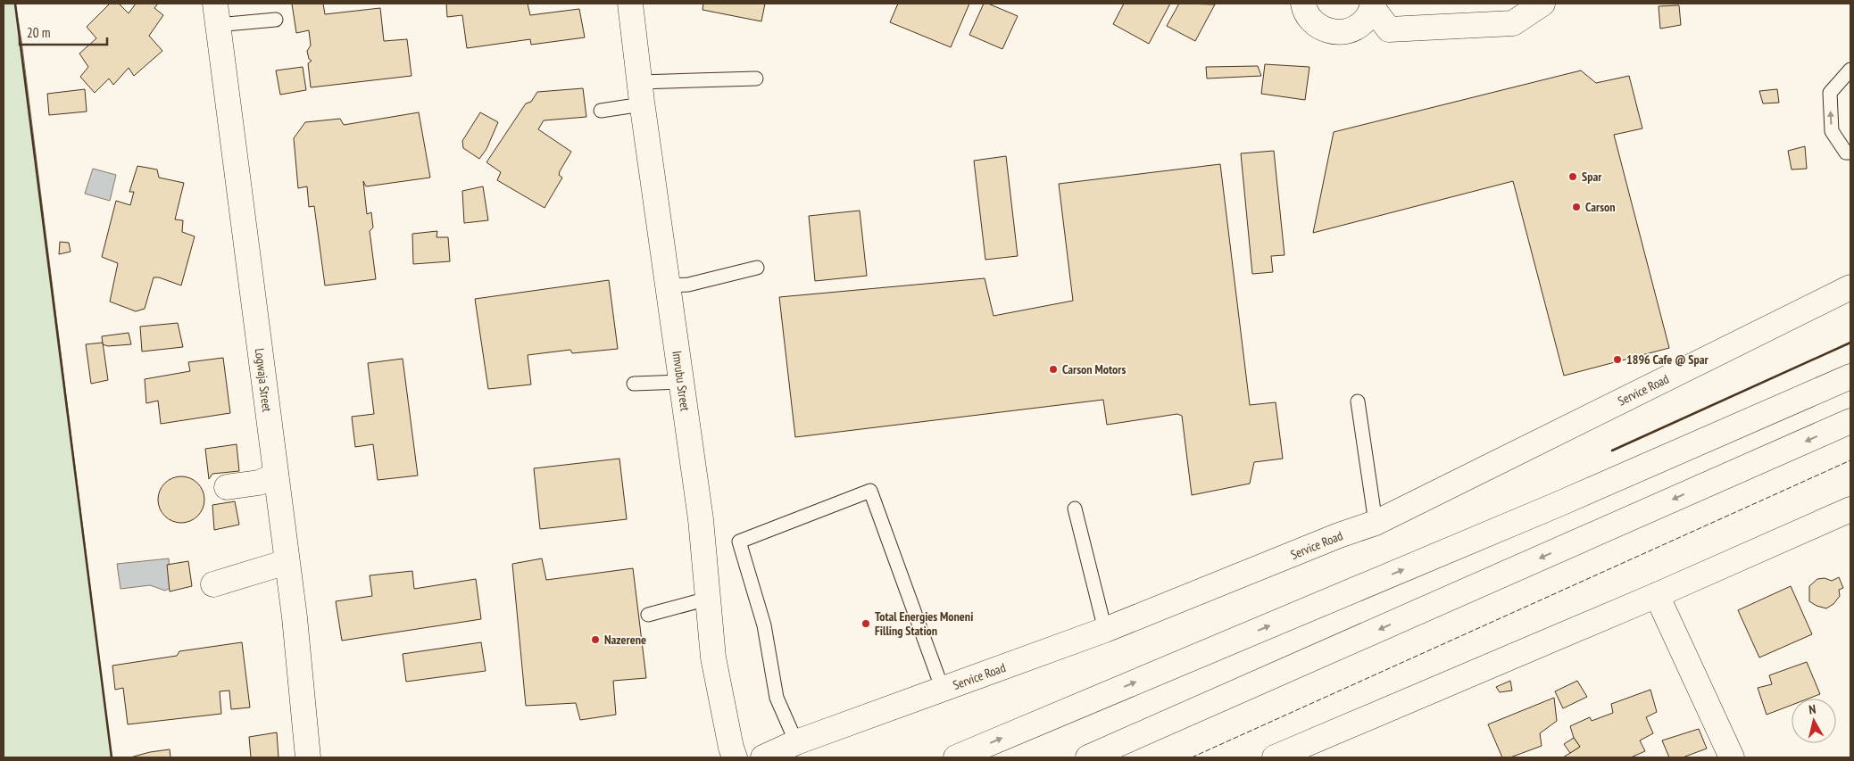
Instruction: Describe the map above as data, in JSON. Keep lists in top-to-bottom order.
{
  "streets": {
    "main road": ["Logwaja Street", "Imvubu Street", "Service Road"]
  },
  "places": [
    "Spar",
    "Carson",
    "1896 Cafe @ Spar",
    "Carson Motors",
    "Total Energies Moneni Filling Station",
    "Nazerene"
  ],
  "scale_bar": "20 m",
  "north": "top"
}
